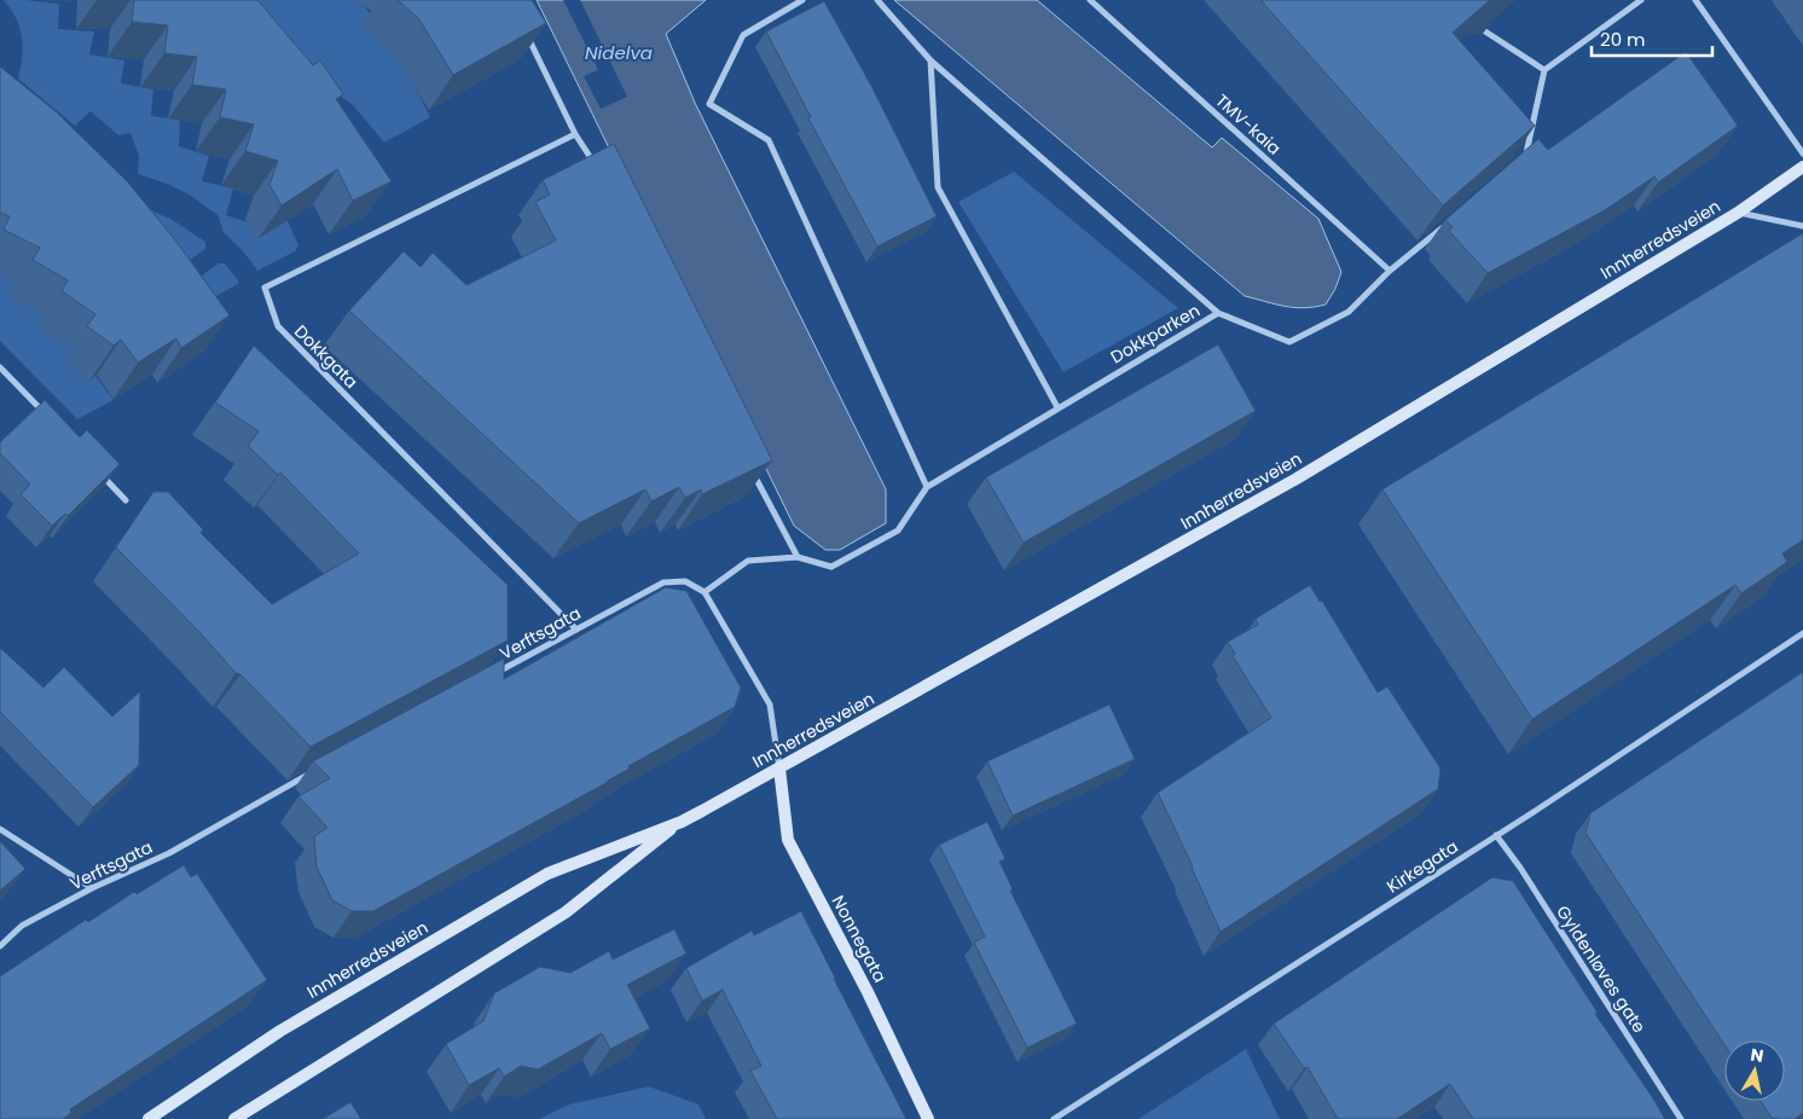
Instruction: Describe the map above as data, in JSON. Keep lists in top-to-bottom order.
{
  "streets": {
    "main road": ["Innherredsveien", "Nonnegata"],
    "street": [
      "TMV-kaia",
      "Dokkparken",
      "Dokkgata",
      "Verftsgata",
      "Kirkegata",
      "Gyldenløves gate"
    ]
  },
  "crossings": [
    ["TMV-kaia", "Dokkparken"],
    ["Innherredsveien", "Nonnegata"],
    ["Dokkparken", "Verftsgata"],
    ["Dokkgata", "Verftsgata"],
    ["Kirkegata", "Gyldenløves gate"]
  ],
  "water": ["Nidelva"],
  "scale_bar": "20 m",
  "north": "top"
}
